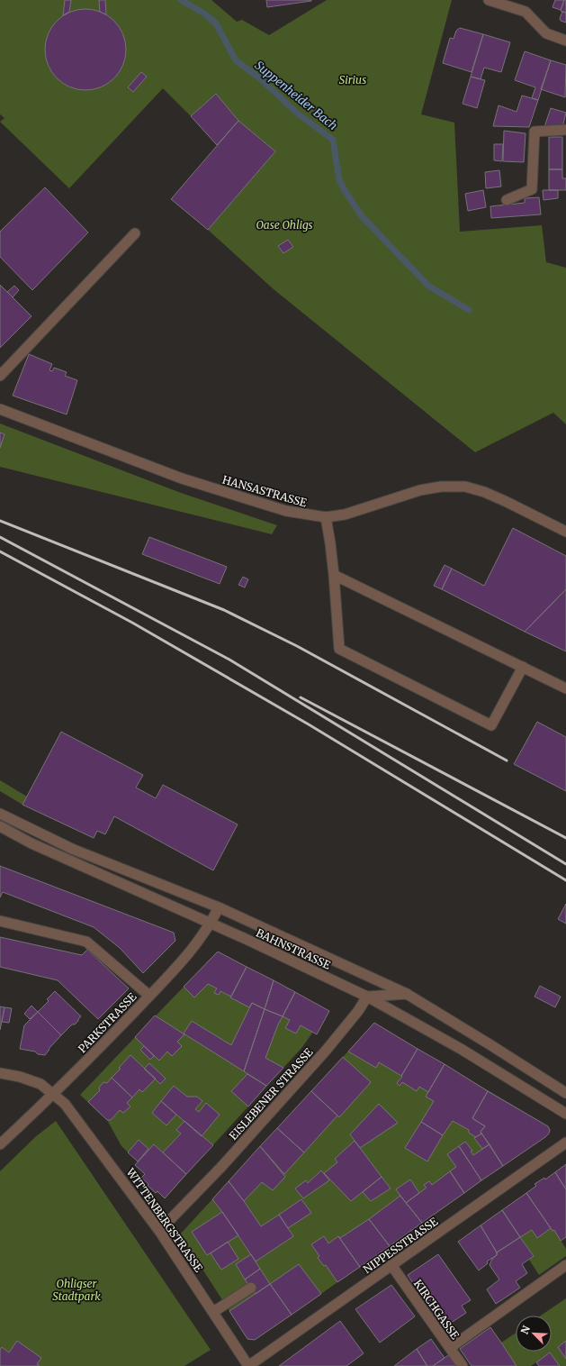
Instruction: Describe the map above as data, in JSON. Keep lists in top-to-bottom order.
{
  "streets": {
    "street": [
      "HANSASTRASSE",
      "BAHNSTRASSE",
      "PARKSTRASSE",
      "EISLEBENER STRASSE",
      "WITTENBERGSTRASSE",
      "NIPPESSTRASSE",
      "KIRCHGASSE"
    ]
  },
  "crossings": [
    ["BAHNSTRASSE", "PARKSTRASSE"],
    ["BAHNSTRASSE", "EISLEBENER STRASSE"],
    ["PARKSTRASSE", "WITTENBERGSTRASSE"],
    ["EISLEBENER STRASSE", "WITTENBERGSTRASSE"],
    ["WITTENBERGSTRASSE", "NIPPESSTRASSE"],
    ["NIPPESSTRASSE", "KIRCHGASSE"]
  ],
  "water": ["Suppenheider Bach"],
  "parks": ["Sirius", "Oase Ohligs", "Ohligser Stadtpark"],
  "north": "top left"
}
